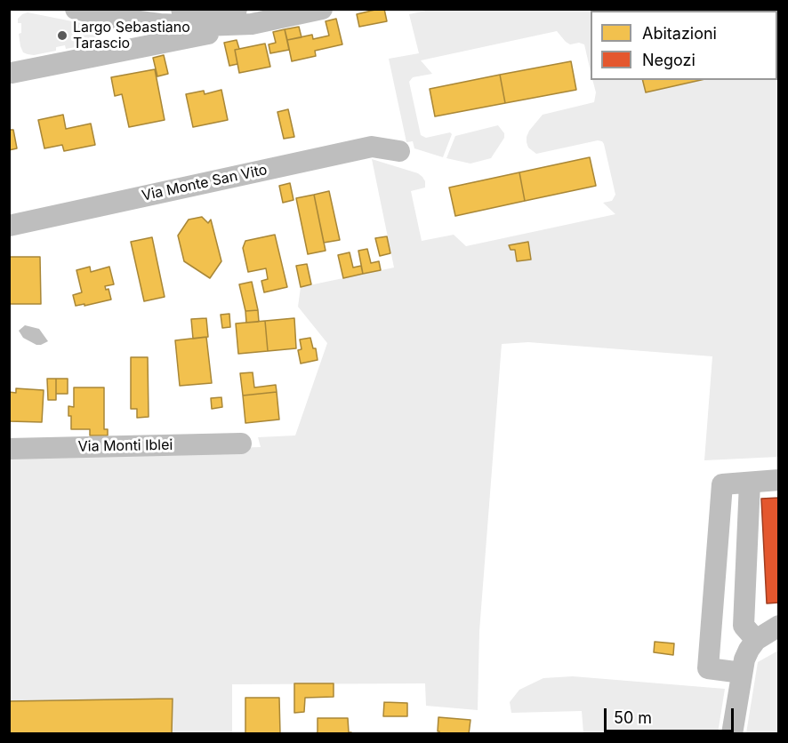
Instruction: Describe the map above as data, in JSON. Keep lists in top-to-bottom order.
{
  "streets": {
    "street": ["Via Monte San Vito", "Via Monti Iblei"]
  },
  "places": ["Largo Sebastiano Tarascio"],
  "legend": ["Abitazioni", "Negozi"],
  "scale_bar": "50 m"
}
